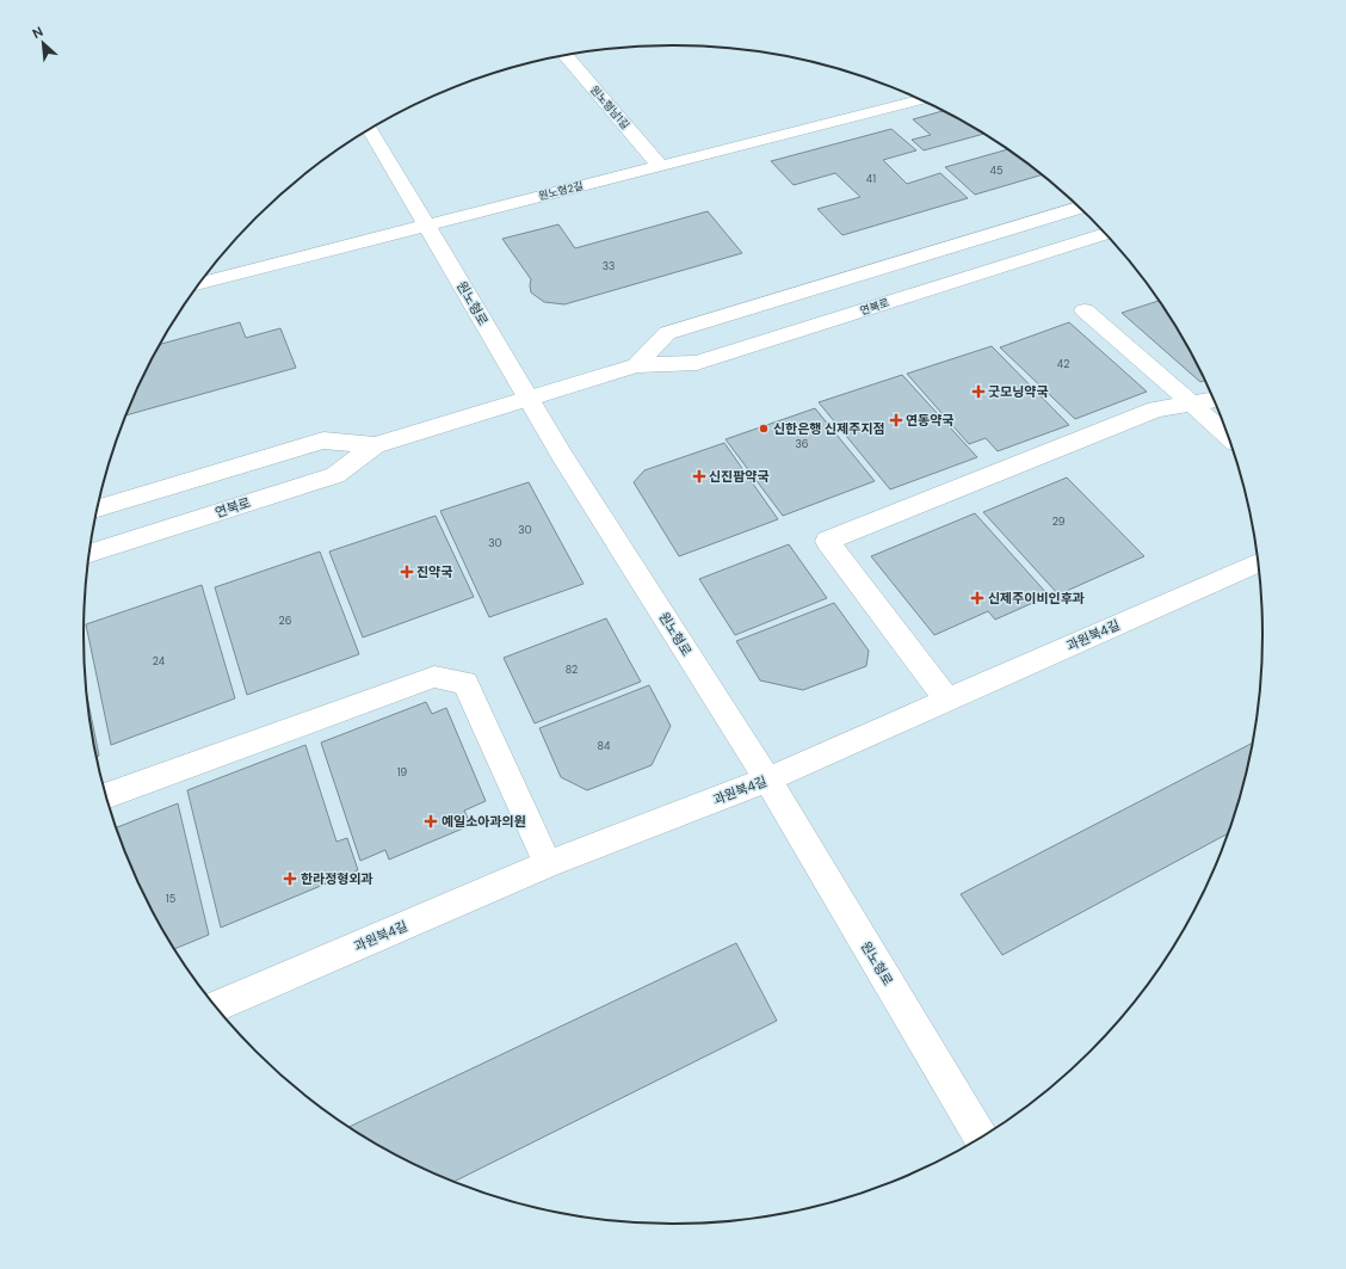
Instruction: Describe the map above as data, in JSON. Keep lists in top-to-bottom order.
{
  "streets": {
    "street": [
      "원노형남1길",
      "원노형2길",
      "원노형로",
      "연북로",
      "과원북4길"
    ]
  },
  "crossings": [
    ["원노형남1길", "원노형2길"],
    ["원노형2길", "원노형로"],
    ["원노형로", "연북로"],
    ["원노형로", "과원북4길"]
  ],
  "places": {
    "health": [
      "굿모닝약국",
      "연동약국",
      "신진팜약국",
      "진약국",
      "신제주이비인후과",
      "예일소아과의원",
      "한라정형외과"
    ],
    "other": ["신한은행 신제주지점"]
  },
  "house_numbers": [
    "45",
    "41",
    "33",
    "42",
    "36",
    "29",
    "30",
    "30",
    "26",
    "24",
    "82",
    "84",
    "19",
    "15"
  ],
  "north": "top left"
}
